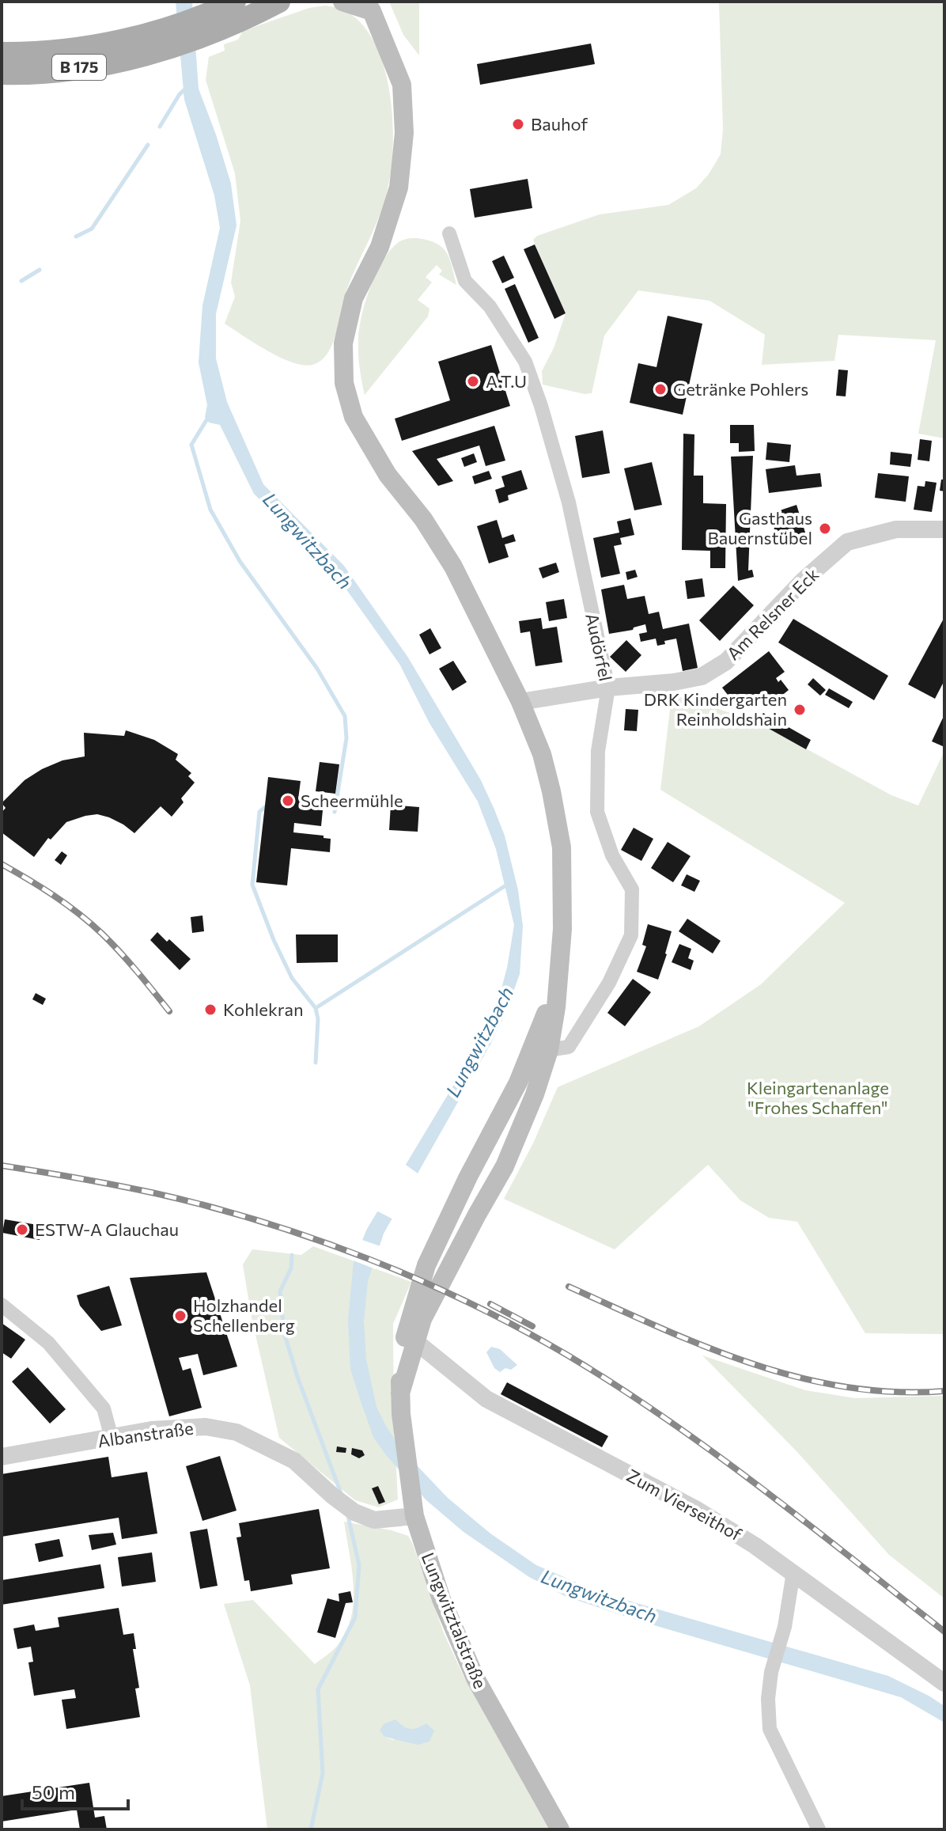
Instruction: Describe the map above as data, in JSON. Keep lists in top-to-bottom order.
{
  "streets": {
    "main road": ["B 175", "Lungwitztalstraße"],
    "street": [
      "Am Relsner Eck",
      "Audörfel",
      "Albanstraße",
      "Zum Vierseithof"
    ]
  },
  "crossings": [
    ["Am Relsner Eck", "Audörfel"],
    ["Albanstraße", "Lungwitztalstraße"],
    ["Zum Vierseithof", "Lungwitztalstraße"]
  ],
  "water": ["Lungwitzbach"],
  "parks": ["Kleingartenanlage \"Frohes Schaffen\""],
  "places": [
    "Bauhof",
    "A.T.U",
    "Getränke Pohlers",
    "Gasthaus Bauernstübel",
    "DRK Kindergarten Reinholdshain",
    "Scheermühle",
    "Kohlekran",
    "ESTW-A Glauchau",
    "Holzhandel Schellenberg"
  ],
  "scale_bar": "50 m"
}
